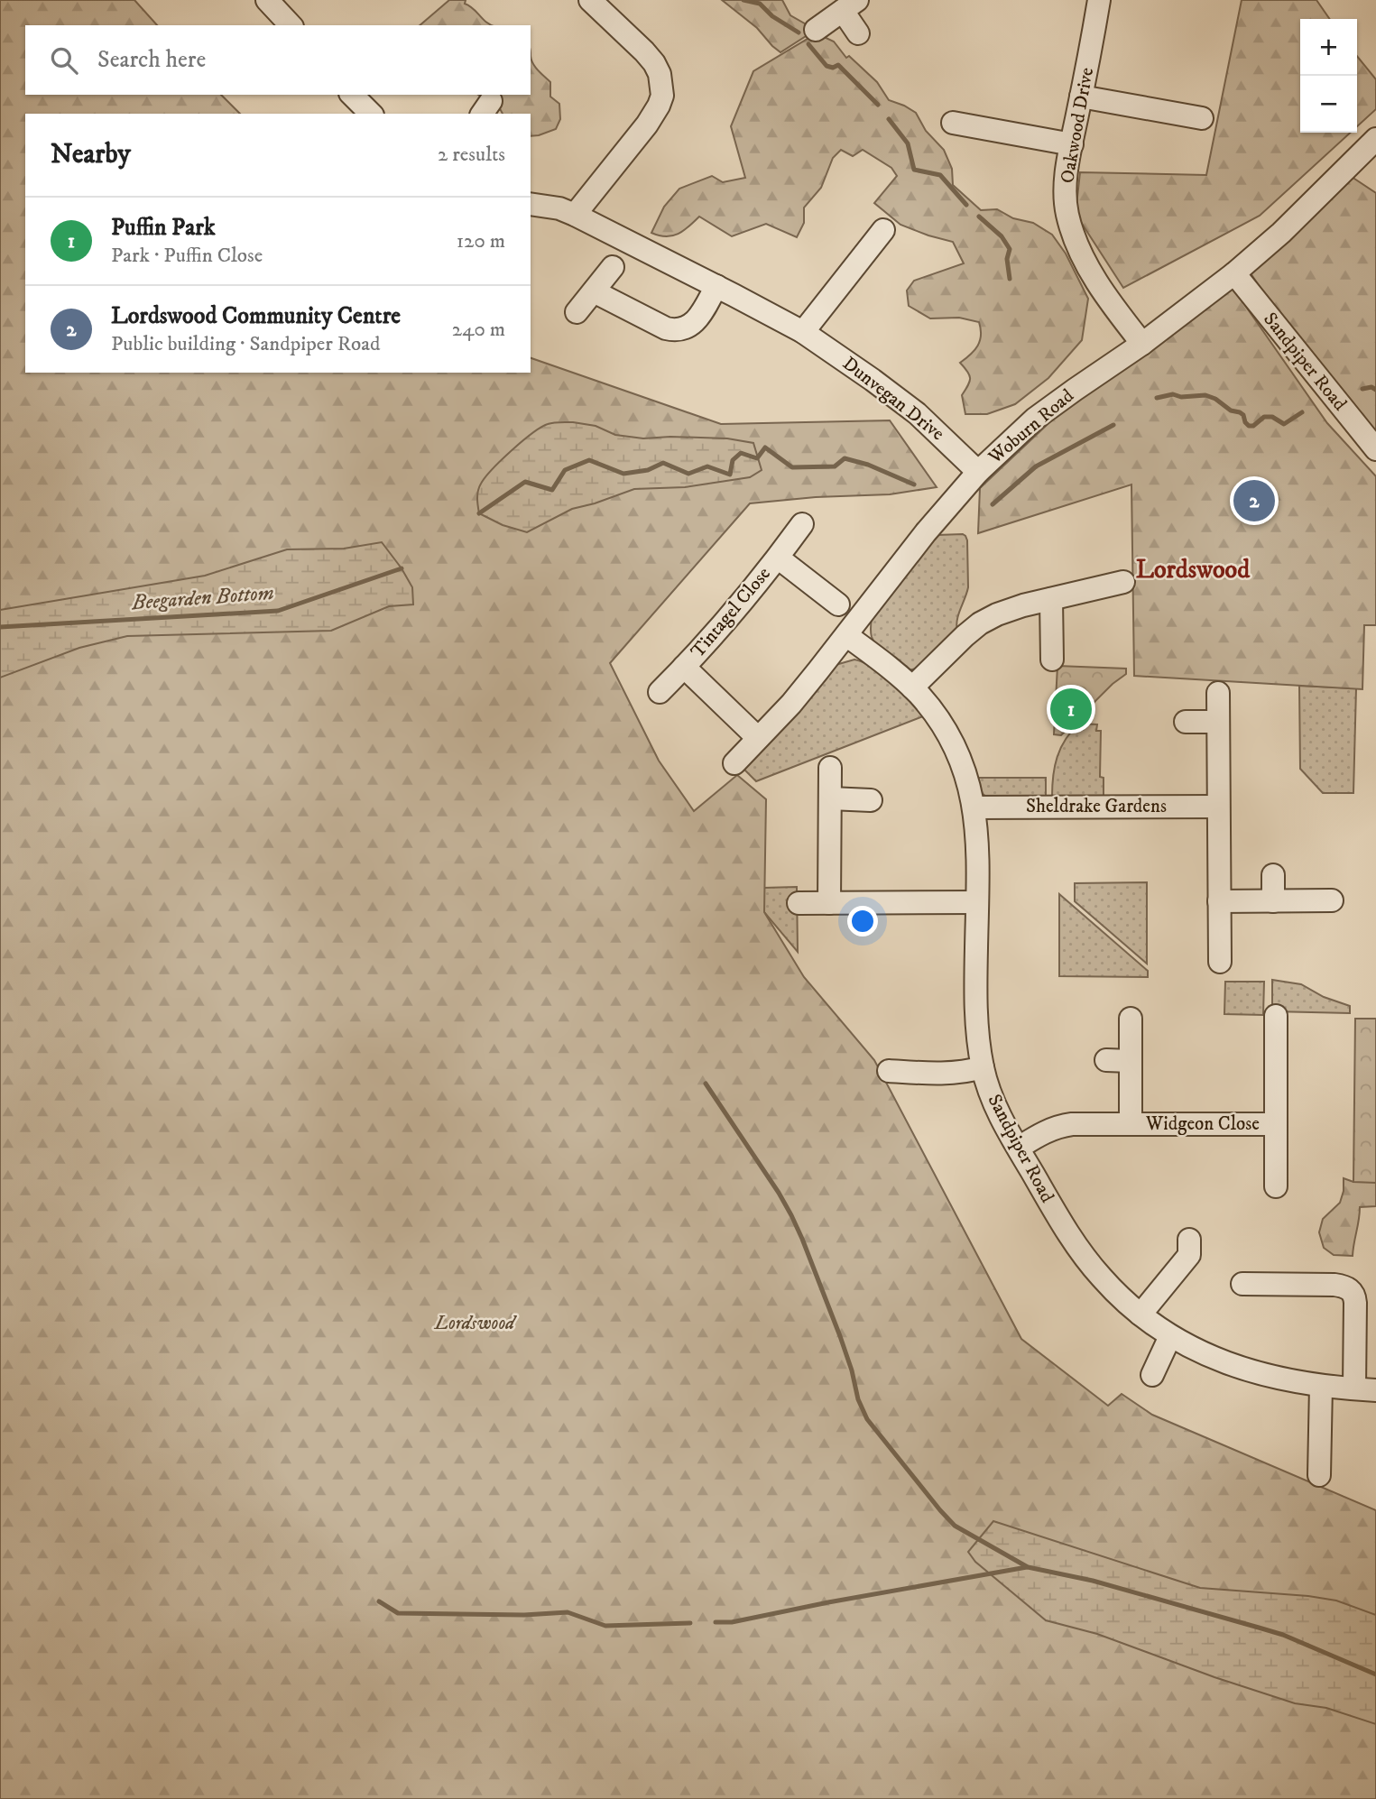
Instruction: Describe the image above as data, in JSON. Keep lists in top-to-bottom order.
{
  "streets": {
    "street": [
      "Oakwood Drive",
      "Sandpiper Road",
      "Dunvegan Drive",
      "Woburn Road",
      "Tintagel Close",
      "Sheldrake Gardens",
      "Widgeon Close"
    ]
  },
  "crossings": [
    ["Oakwood Drive", "Woburn Road"],
    ["Sandpiper Road", "Woburn Road"],
    ["Sandpiper Road", "Sheldrake Gardens"],
    ["Sandpiper Road", "Widgeon Close"],
    ["Dunvegan Drive", "Woburn Road"],
    ["Woburn Road", "Tintagel Close"]
  ],
  "districts": ["Lordswood"],
  "water": ["Beegarden Bottom"],
  "parks": ["Lordswood"],
  "page": {
    "map_buttons": ["+", "−"],
    "search": "Search here",
    "heading": ["Nearby", "2 results"],
    "list": [
      {
        "mark": "1",
        "name": "Puffin Park",
        "note": "Park · Puffin Close",
        "value": "120 m"
      },
      {
        "mark": "2",
        "name": "Lordswood Community Centre",
        "note": "Public building · Sandpiper Road",
        "value": "240 m"
      }
    ],
    "pins": ["2", "1"]
  }
}
